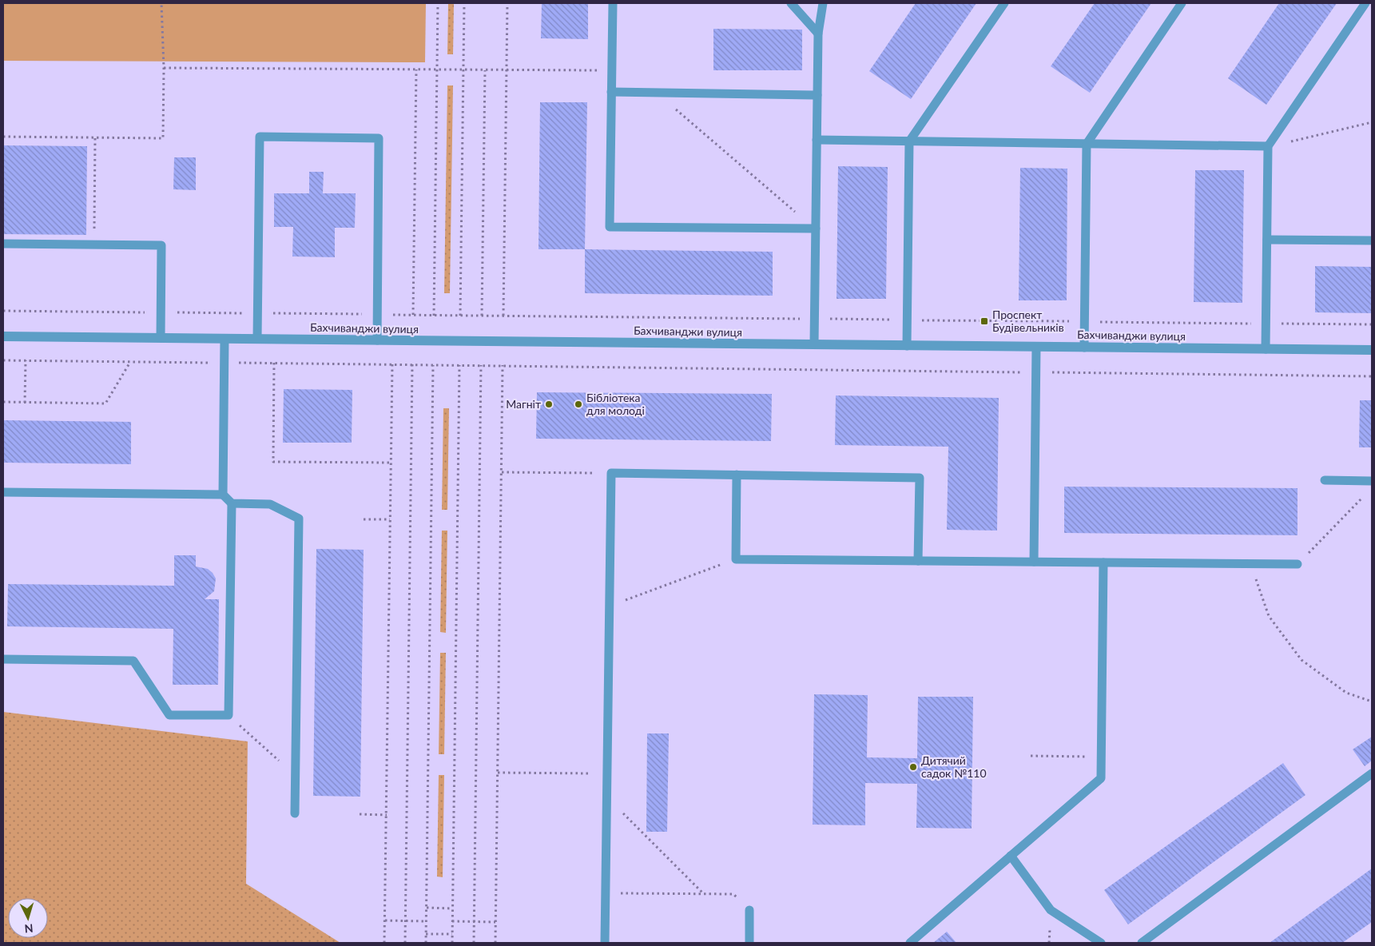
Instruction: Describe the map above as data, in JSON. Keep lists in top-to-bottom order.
{
  "streets": {
    "street": ["Бахчиванджи вулиця"]
  },
  "places": {
    "transit": ["Проспект Будівельників"],
    "other": ["Магніт", "Бібліотека для молоді", "Дитячий садок №110"]
  },
  "north": "bottom"
}
